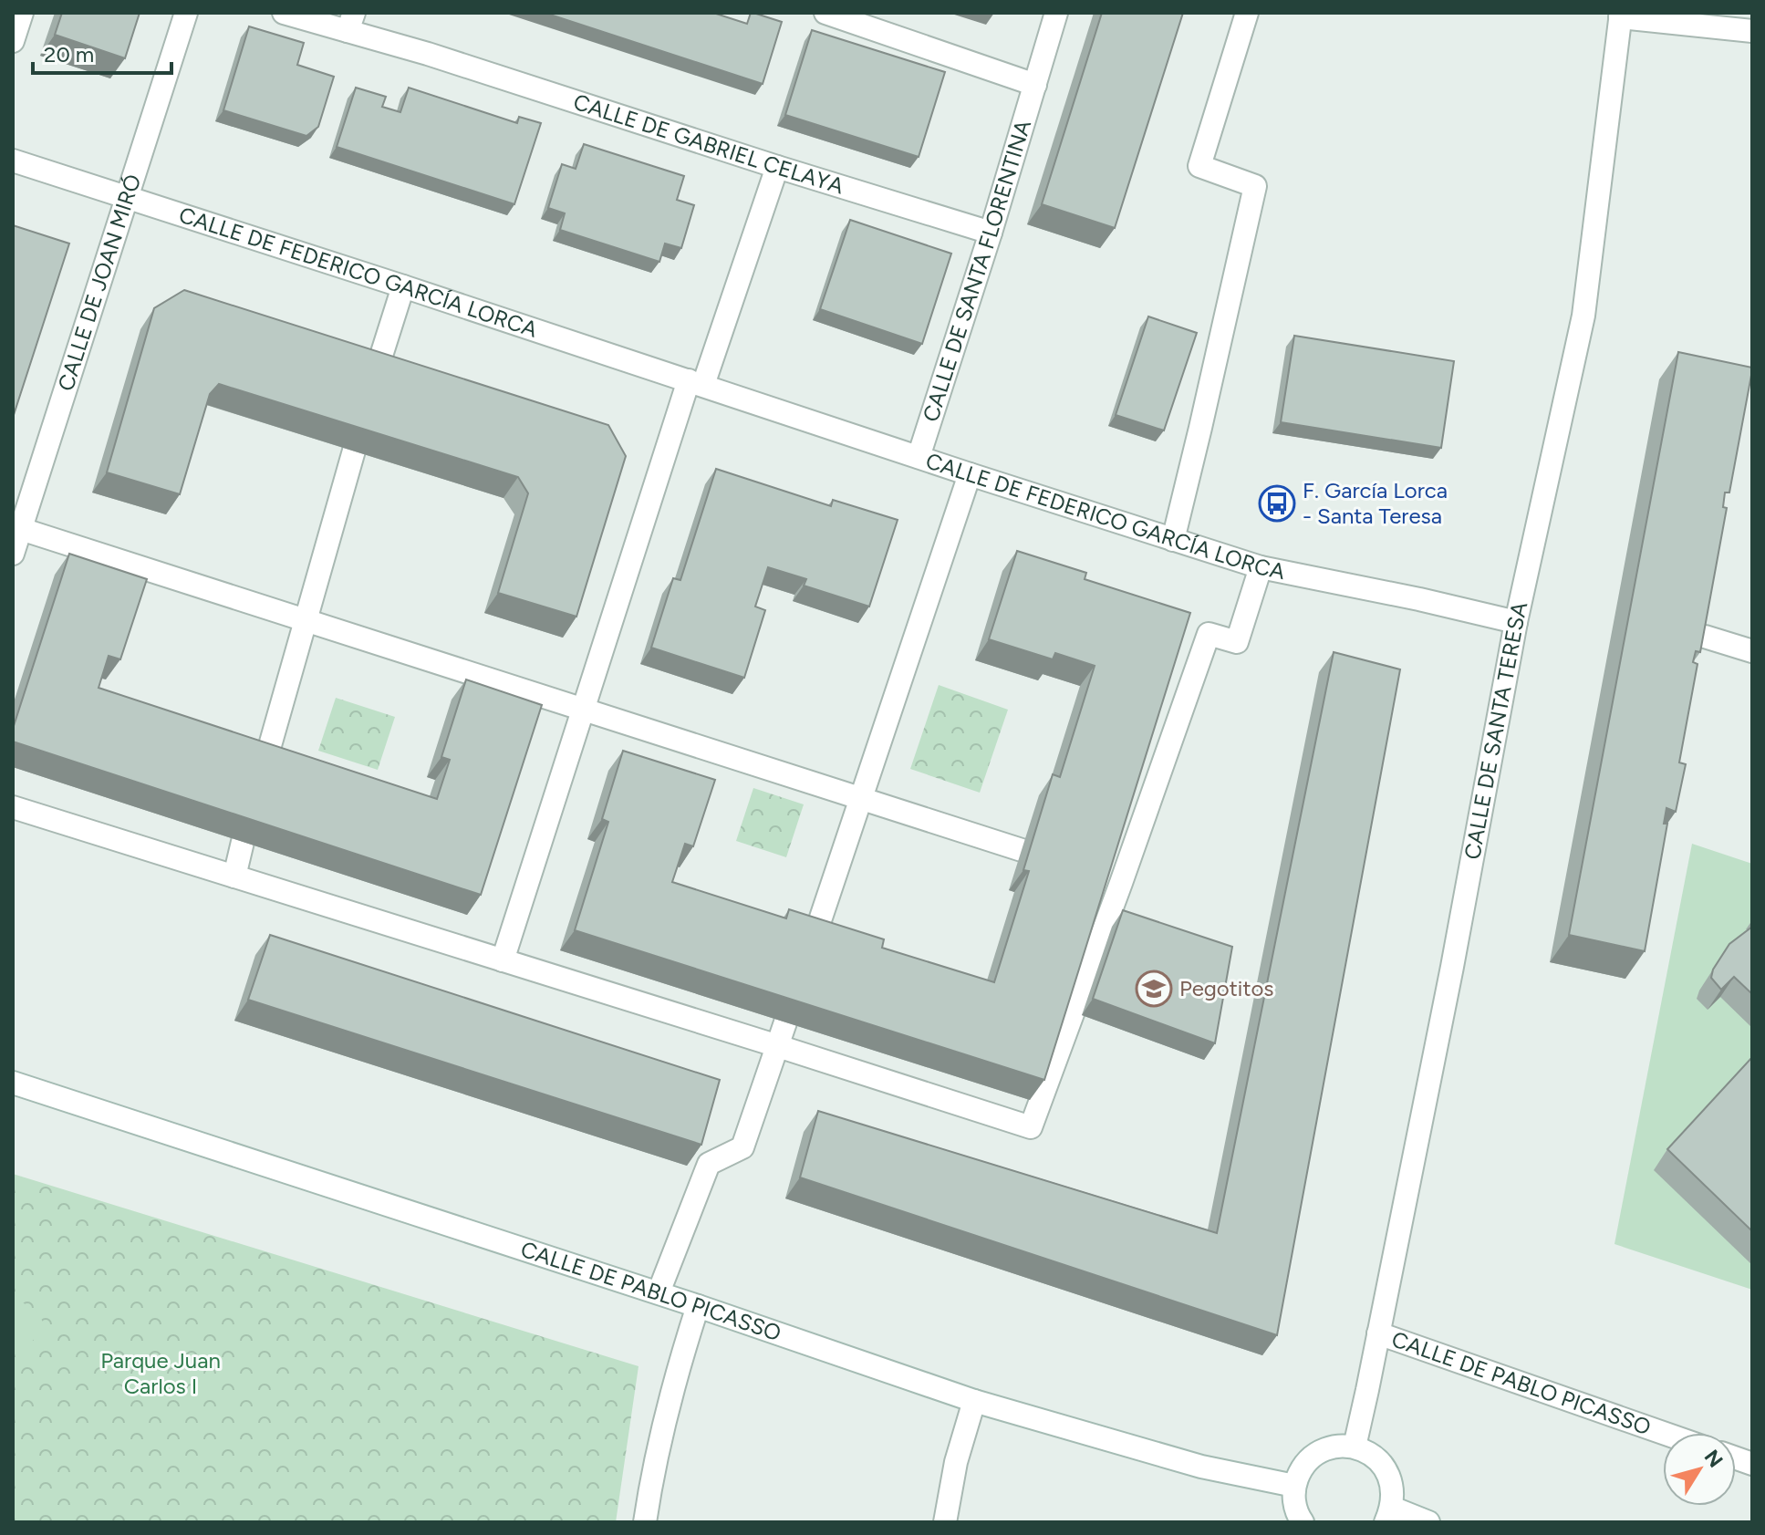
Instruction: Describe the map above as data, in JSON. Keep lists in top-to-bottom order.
{
  "streets": {
    "street": [
      "CALLE DE GABRIEL CELAYA",
      "CALLE DE SANTA FLORENTINA",
      "CALLE DE FEDERICO GARCÍA LORCA",
      "CALLE DE JOAN MIRÓ",
      "CALLE DE SANTA TERESA",
      "CALLE DE PABLO PICASSO"
    ]
  },
  "crossings": [
    ["CALLE DE GABRIEL CELAYA", "CALLE DE SANTA FLORENTINA"],
    ["CALLE DE SANTA FLORENTINA", "CALLE DE FEDERICO GARCÍA LORCA"],
    ["CALLE DE FEDERICO GARCÍA LORCA", "CALLE DE JOAN MIRÓ"],
    ["CALLE DE FEDERICO GARCÍA LORCA", "CALLE DE SANTA TERESA"],
    ["CALLE DE SANTA TERESA", "CALLE DE PABLO PICASSO"]
  ],
  "parks": ["Parque Juan Carlos I"],
  "places": {
    "bus stop": ["F. García Lorca - Santa Teresa"],
    "school or university": ["Pegotitos"]
  },
  "scale_bar": "20 m",
  "north": "top right"
}
